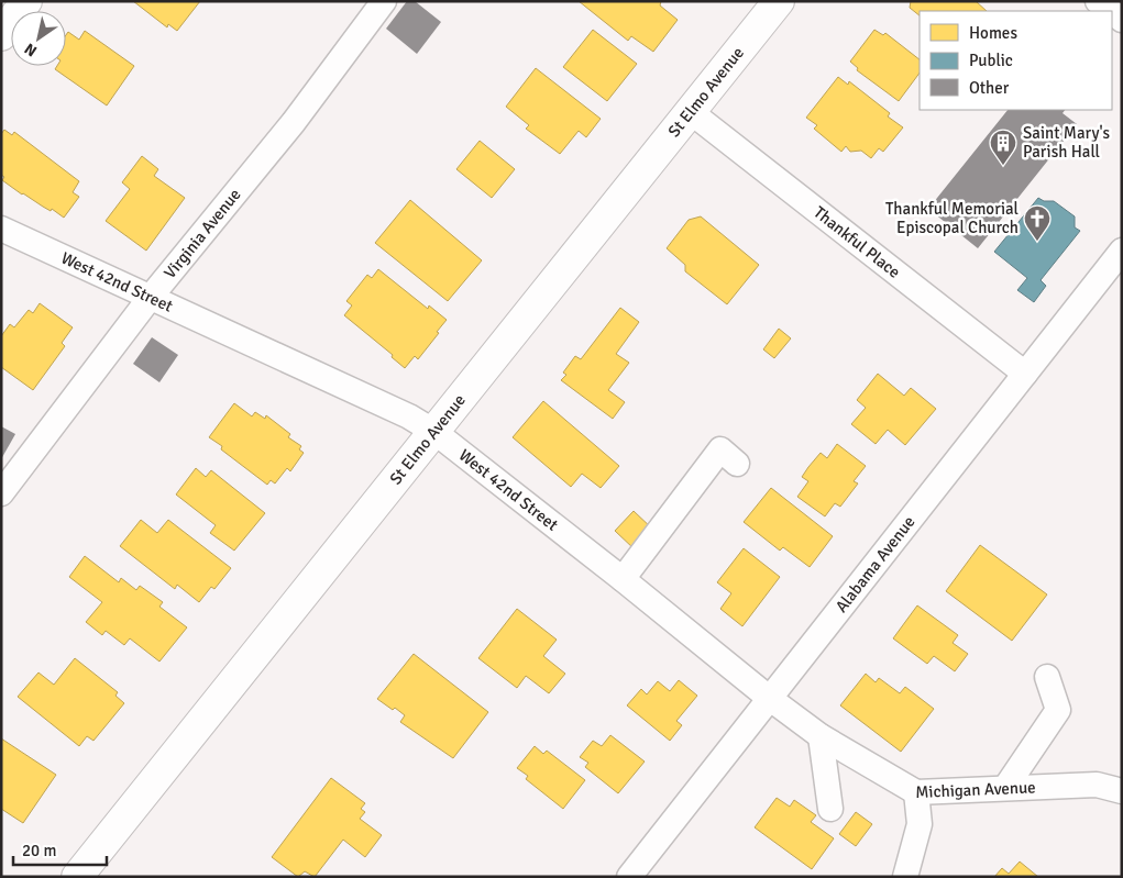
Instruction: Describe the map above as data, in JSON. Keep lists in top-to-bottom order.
{
  "streets": {
    "main road": ["St Elmo Avenue"],
    "street": [
      "Virginia Avenue",
      "Thankful Place",
      "West 42nd Street",
      "Alabama Avenue",
      "Michigan Avenue"
    ]
  },
  "crossings": [
    ["St Elmo Avenue", "Thankful Place"],
    ["St Elmo Avenue", "West 42nd Street"],
    ["Virginia Avenue", "West 42nd Street"],
    ["Thankful Place", "Alabama Avenue"],
    ["West 42nd Street", "Alabama Avenue"],
    ["West 42nd Street", "Michigan Avenue"]
  ],
  "places": {
    "building": ["Saint Mary's Parish Hall"],
    "church": ["Thankful Memorial Episcopal Church"]
  },
  "legend": ["Homes", "Public", "Other"],
  "scale_bar": "20 m",
  "north": "bottom left"
}
